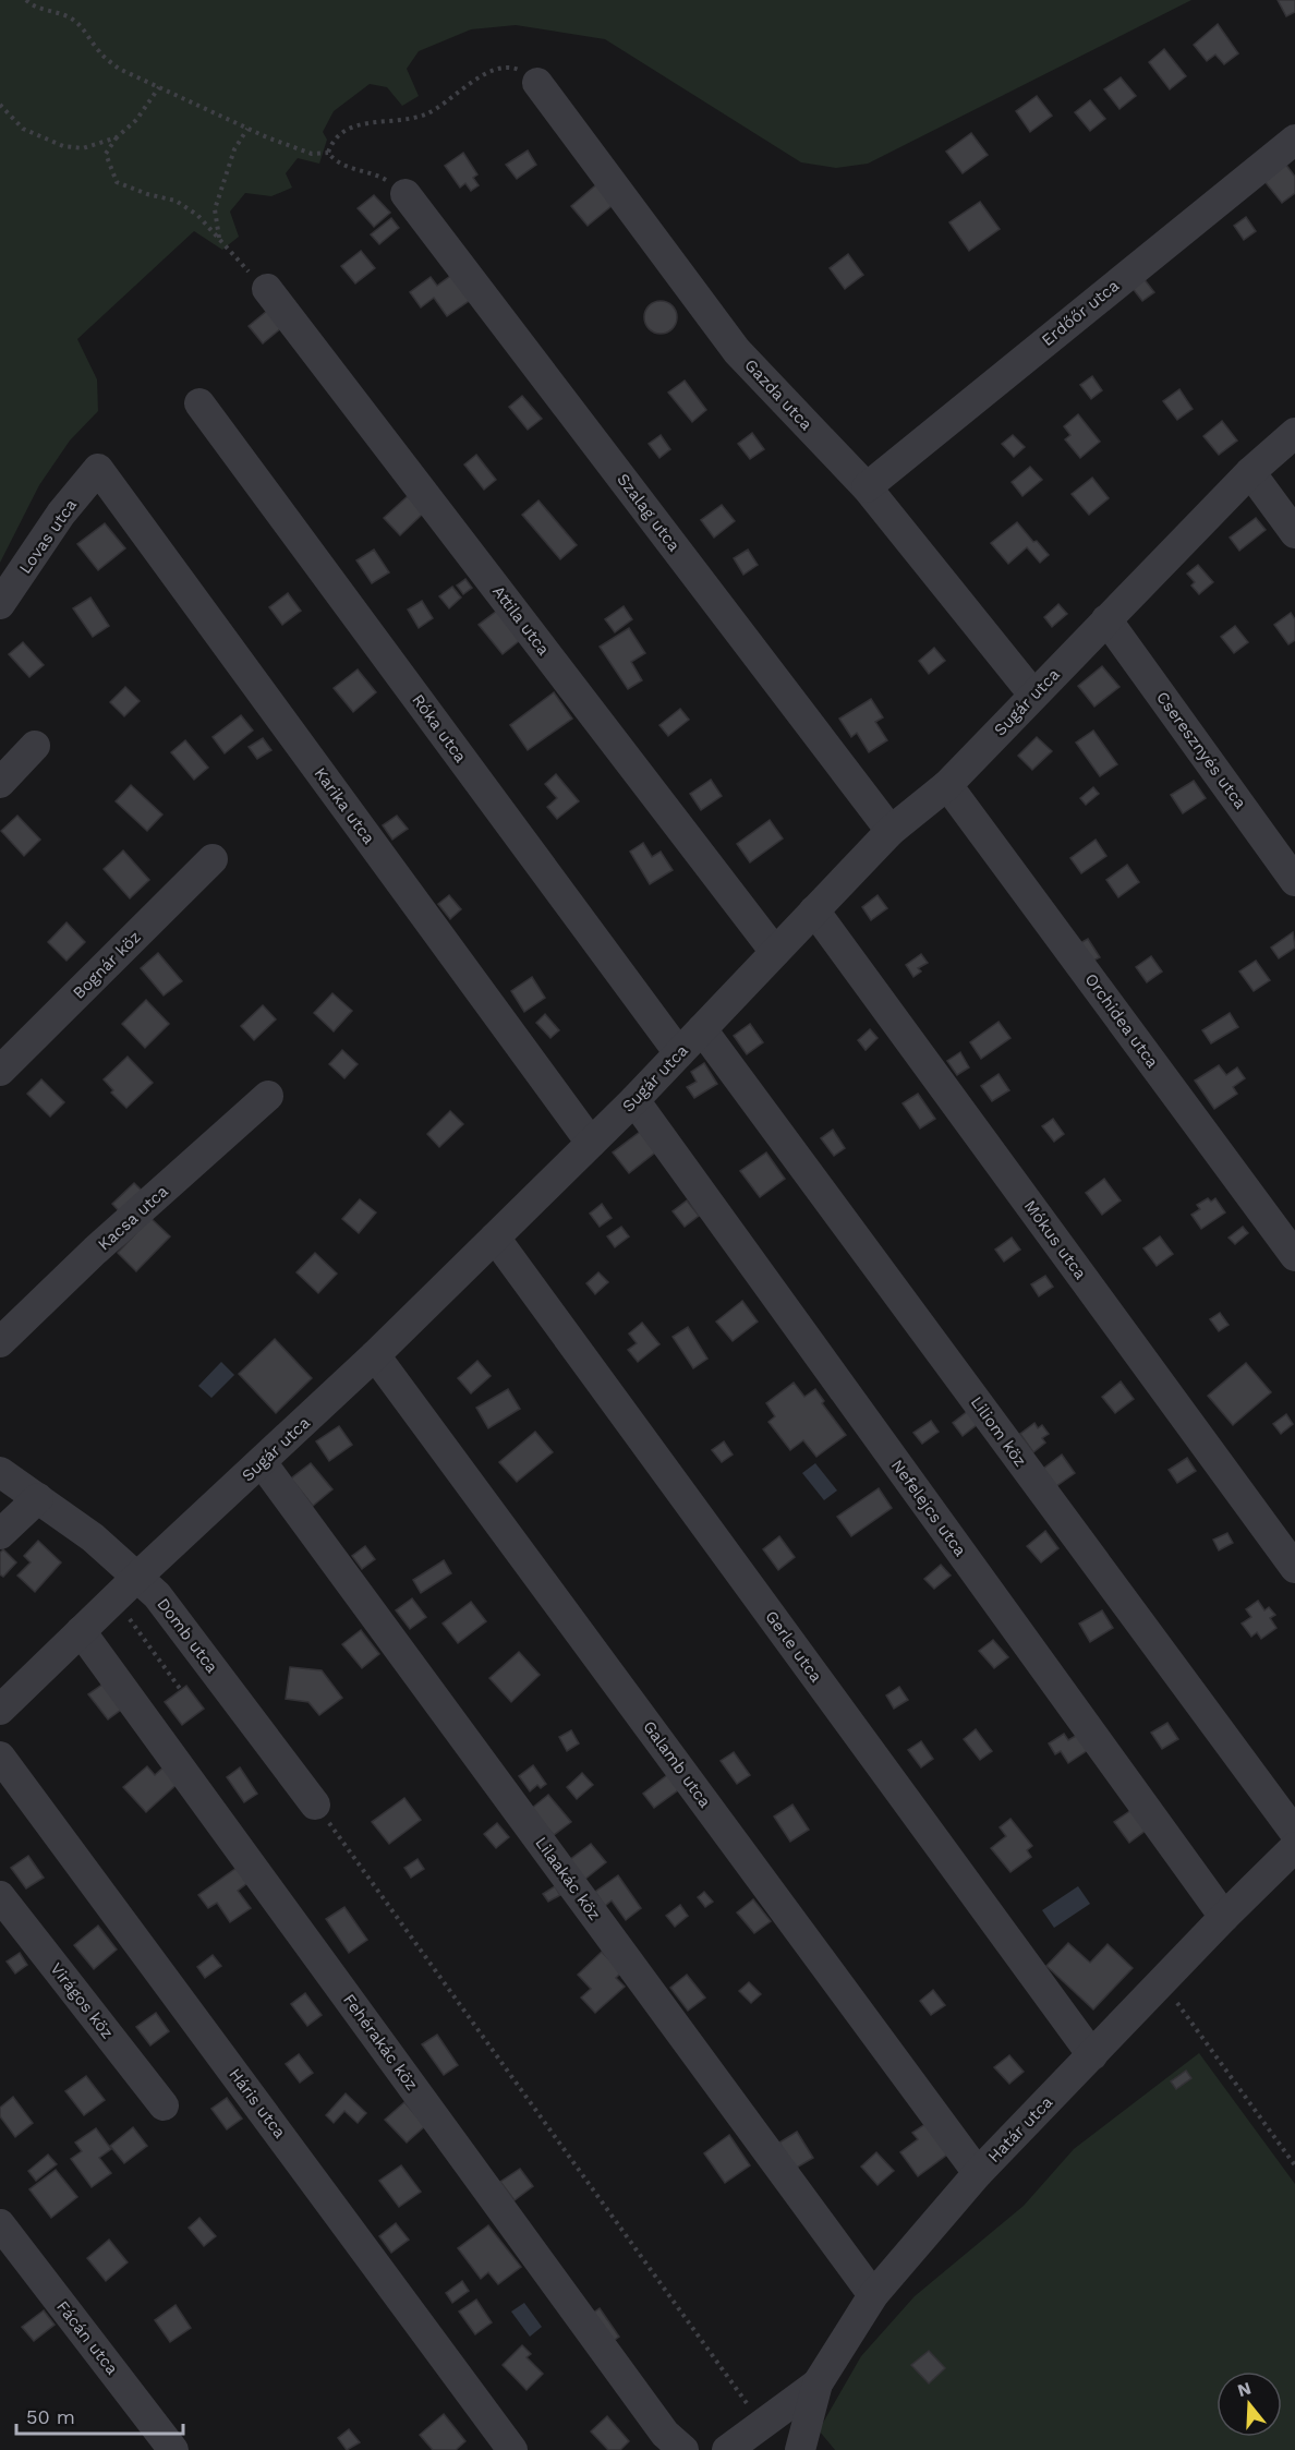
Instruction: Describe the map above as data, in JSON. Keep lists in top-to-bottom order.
{
  "streets": {
    "street": [
      "Erdőőr utca",
      "Gazda utca",
      "Szalag utca",
      "Lovas utca",
      "Attila utca",
      "Sugár utca",
      "Róka utca",
      "Cseresznyés utca",
      "Karika utca",
      "Bognár köz",
      "Orchidea utca",
      "Kacsa utca",
      "Mókus utca",
      "Liliom köz",
      "Nefelejcs utca",
      "Domb utca",
      "Gerle utca",
      "Galamb utca",
      "Lilaakác köz",
      "Virágos köz",
      "Fehérakác köz",
      "Háris utca",
      "Határ utca",
      "Fácán utca"
    ]
  },
  "crossings": [
    ["Erdőőr utca", "Gazda utca"],
    ["Gazda utca", "Sugár utca"],
    ["Szalag utca", "Sugár utca"],
    ["Lovas utca", "Karika utca"],
    ["Attila utca", "Sugár utca"],
    ["Sugár utca", "Róka utca"],
    ["Sugár utca", "Cseresznyés utca"],
    ["Sugár utca", "Karika utca"],
    ["Sugár utca", "Orchidea utca"],
    ["Sugár utca", "Mókus utca"],
    ["Sugár utca", "Liliom köz"],
    ["Sugár utca", "Nefelejcs utca"],
    ["Sugár utca", "Domb utca"],
    ["Sugár utca", "Gerle utca"],
    ["Sugár utca", "Galamb utca"],
    ["Sugár utca", "Lilaakác köz"],
    ["Sugár utca", "Fehérakác köz"],
    ["Liliom köz", "Határ utca"],
    ["Nefelejcs utca", "Határ utca"],
    ["Gerle utca", "Határ utca"],
    ["Galamb utca", "Határ utca"],
    ["Lilaakác köz", "Határ utca"]
  ],
  "scale_bar": "50 m",
  "north": "top"
}
